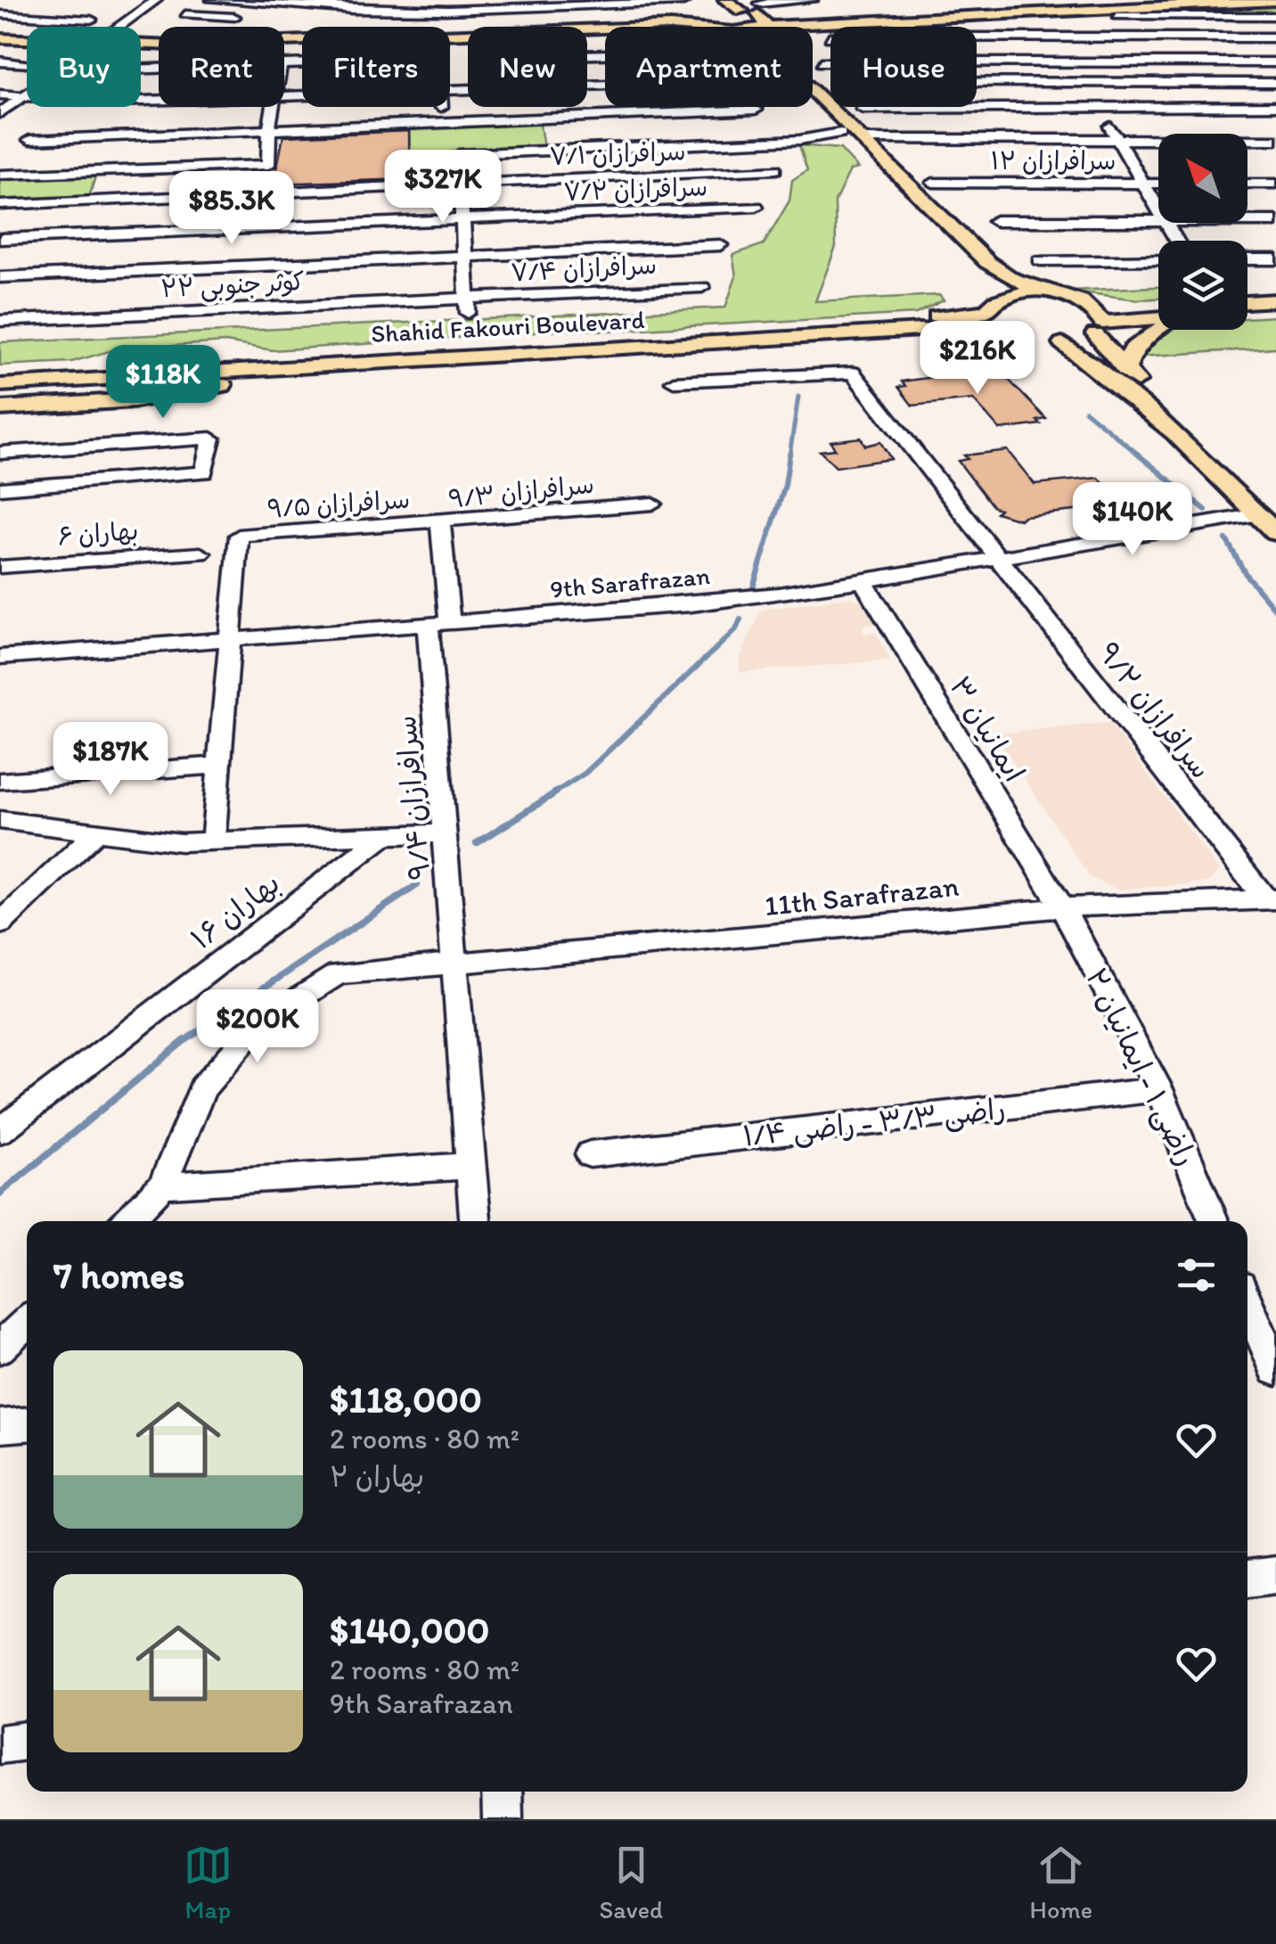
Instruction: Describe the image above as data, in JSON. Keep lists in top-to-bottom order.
{
  "streets": {
    "main road": ["Shahid Fakouri Boulevard"],
    "street": [
      "سرافرازان ۷/۱",
      "سرافرازان ۱۲",
      "سرافرازان ۷/۲",
      "سرافرازان ۷/۴",
      "کوثر جنوبی ۲۲",
      "سرافرازان ۹/۳",
      "سرافرازان ۹/۵",
      "بهاران ۶",
      "9th Sarafrazan",
      "سرافرازان ۹/۲",
      "ایمانیان ۳",
      "سرافرازان ۹/۴",
      "11th Sarafrazan",
      "بهاران ۱۶",
      "راضی ۱ - ایمانیان ۲",
      "راضی ۳/۳ - راضی ۱/۴"
    ]
  },
  "crossings": [
    ["سرافرازان ۷/۱", "سرافرازان ۷/۲"],
    ["سرافرازان ۷/۱", "کوثر جنوبی ۲۲"],
    ["سرافرازان ۷/۲", "کوثر جنوبی ۲۲"],
    ["سرافرازان ۷/۴", "کوثر جنوبی ۲۲"],
    ["سرافرازان ۹/۳", "سرافرازان ۹/۵"],
    ["سرافرازان ۹/۳", "9th Sarafrazan"],
    ["سرافرازان ۹/۳", "سرافرازان ۹/۴"],
    ["سرافرازان ۹/۵", "9th Sarafrazan"],
    ["9th Sarafrazan", "سرافرازان ۹/۲"],
    ["9th Sarafrazan", "ایمانیان ۳"],
    ["9th Sarafrazan", "سرافرازان ۹/۴"],
    ["سرافرازان ۹/۲", "11th Sarafrazan"],
    ["ایمانیان ۳", "11th Sarafrazan"],
    ["ایمانیان ۳", "راضی ۱ - ایمانیان ۲"],
    ["سرافرازان ۹/۴", "11th Sarafrazan"],
    ["11th Sarafrazan", "راضی ۱ - ایمانیان ۲"],
    ["راضی ۱ - ایمانیان ۲", "راضی ۳/۳ - راضی ۱/۴"]
  ],
  "north": "top left",
  "page": {
    "chip": [
      "Buy",
      "Rent",
      "Filters",
      "New",
      "Apartment",
      "House"
    ],
    "price": [
      "$327K",
      "$85.3K",
      "$216K",
      "$118K",
      "$140K",
      "$187K",
      "$200K"
    ],
    "heading": "7 homes",
    "list": [
      {
        "name": "$118,000",
        "note": "2 rooms · 80 m² · بهاران ۲"
      },
      {
        "name": "$140,000",
        "note": "2 rooms · 80 m² · 9th Sarafrazan"
      }
    ],
    "tabs": ["Map", "Saved", "Home"]
  }
}
